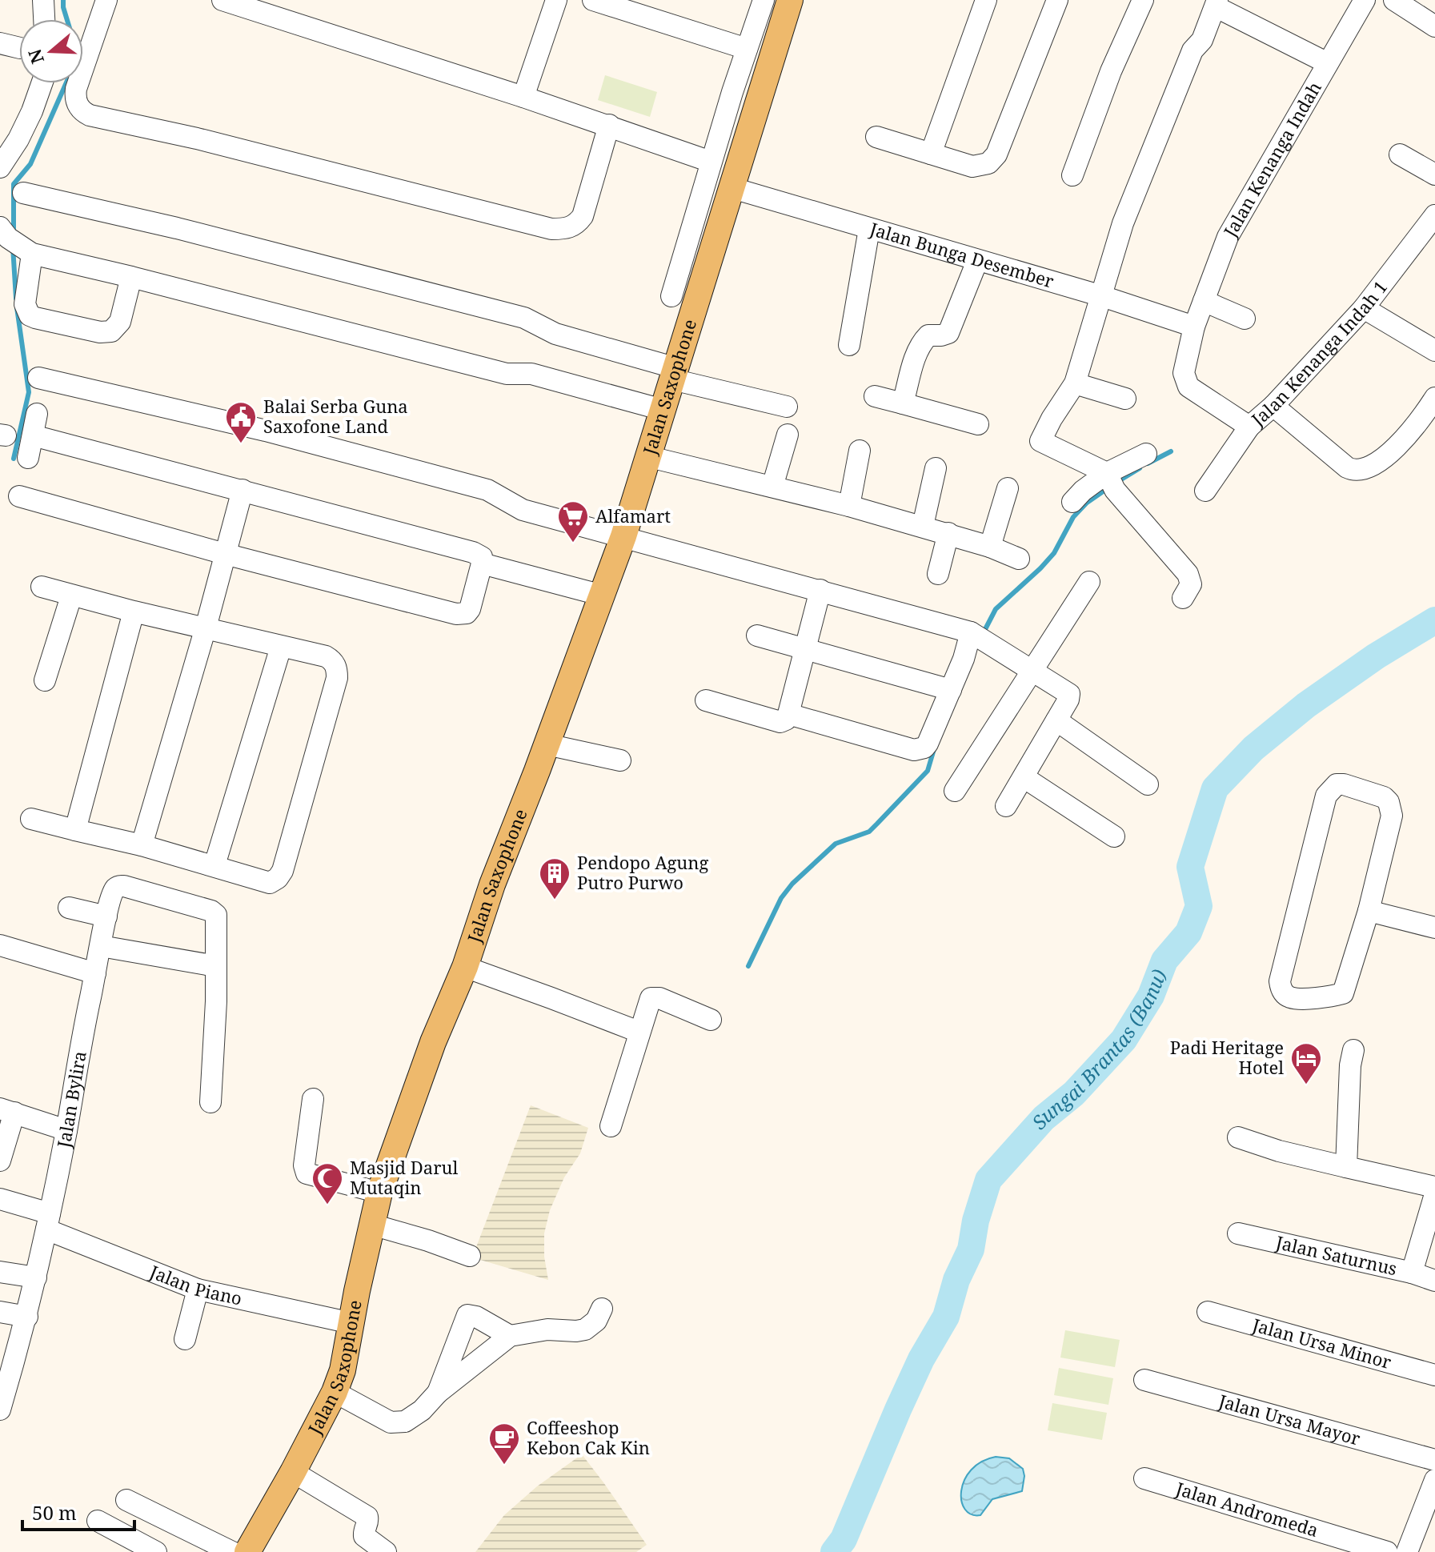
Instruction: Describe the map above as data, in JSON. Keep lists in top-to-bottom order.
{
  "streets": {
    "main road": ["Jalan Saxophone"],
    "street": [
      "Jalan Kenanga Indah",
      "Jalan Bunga Desember",
      "Jalan Kenanga Indah 1",
      "Jalan Bylira",
      "Jalan Saturnus",
      "Jalan Piano",
      "Jalan Ursa Minor",
      "Jalan Ursa Mayor",
      "Jalan Andromeda"
    ]
  },
  "crossings": [
    ["Jalan Kenanga Indah", "Jalan Bunga Desember"],
    ["Jalan Kenanga Indah", "Jalan Kenanga Indah 1"],
    ["Jalan Bunga Desember", "Jalan Saxophone"],
    ["Jalan Saxophone", "Jalan Piano"],
    ["Jalan Bylira", "Jalan Piano"]
  ],
  "water": ["Sungai Brantas (Banu)"],
  "places": {
    "public building": ["Balai Serba Guna Saxofone Land"],
    "supermarket": ["Alfamart"],
    "building": ["Pendopo Agung Putro Purwo"],
    "hotel": ["Padi Heritage Hotel"],
    "mosque": ["Masjid Darul Mutaqin"],
    "cafe": ["Coffeeshop Kebon Cak Kin"]
  },
  "scale_bar": "50 m",
  "north": "left"
}
